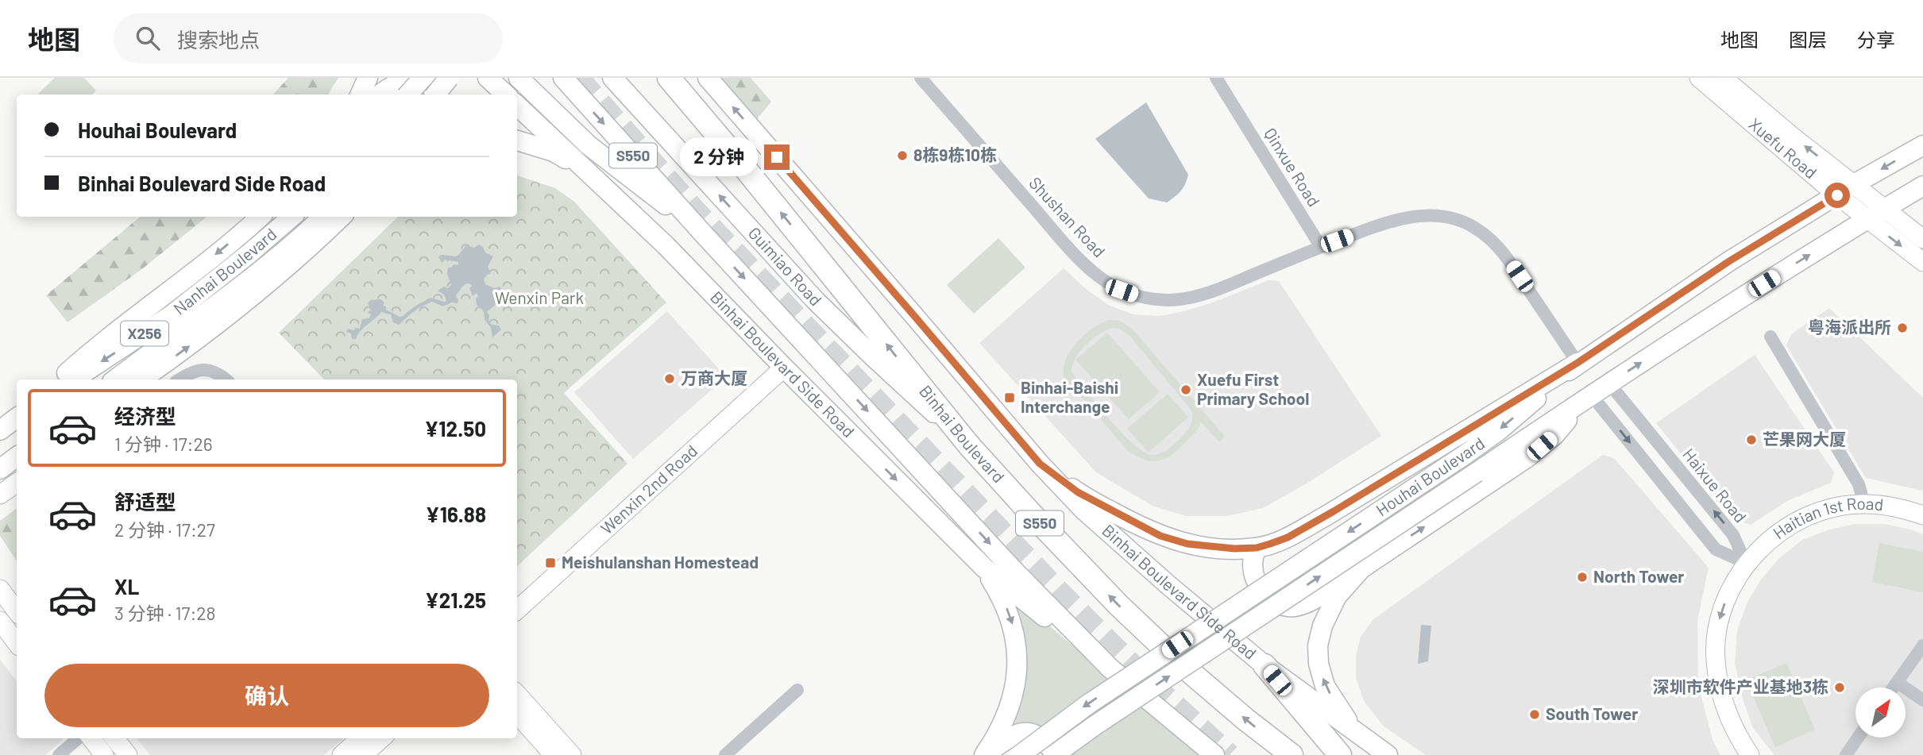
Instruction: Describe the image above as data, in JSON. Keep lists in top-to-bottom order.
{
  "streets": {
    "highway": ["S550", "Binhai Boulevard"],
    "main road": [
      "Guimiao Road",
      "Nanhai Boulevard",
      "X256",
      "Binhai Boulevard Side Road",
      "Houhai Boulevard"
    ],
    "street": [
      "Xuefu Road",
      "Qinxue Road",
      "Shushan Road",
      "Haixue Road",
      "Wenxin 2nd Road",
      "Haitian 1st Road"
    ]
  },
  "crossings": [
    ["Xuefu Road", "Houhai Boulevard"],
    ["Qinxue Road", "Shushan Road"],
    ["Guimiao Road", "Binhai Boulevard"],
    ["Binhai Boulevard Side Road", "Wenxin 2nd Road"],
    ["Houhai Boulevard", "Haixue Road"],
    ["Haixue Road", "Haitian 1st Road"]
  ],
  "one_way": ["Binhai Boulevard", "Haitian 1st Road"],
  "parks": ["Wenxin Park"],
  "places": {
    "other": [
      "8栋9栋10栋",
      "粤海派出所",
      "万商大厦",
      "Xuefu First Primary School",
      "芒果网大厦",
      "North Tower",
      "深圳市软件产业基地3栋",
      "South Tower"
    ],
    "transit": ["Binhai-Baishi Interchange", "Meishulanshan Homestead"]
  },
  "north": "top right",
  "page": {
    "header": "地图",
    "search": "搜索地点",
    "nav": ["地图", "图层", "分享"],
    "banner": ["Houhai Boulevard", "Binhai Boulevard Side Road"],
    "bubble": "2 分钟",
    "list": [
      {
        "name": "经济型",
        "note": "1 分钟 · 17:26",
        "value": "¥12.50"
      },
      {
        "name": "舒适型",
        "note": "2 分钟 · 17:27",
        "value": "¥16.88"
      },
      {
        "name": "XL",
        "note": "3 分钟 · 17:28",
        "value": "¥21.25"
      }
    ],
    "buttons": "确认"
  }
}
